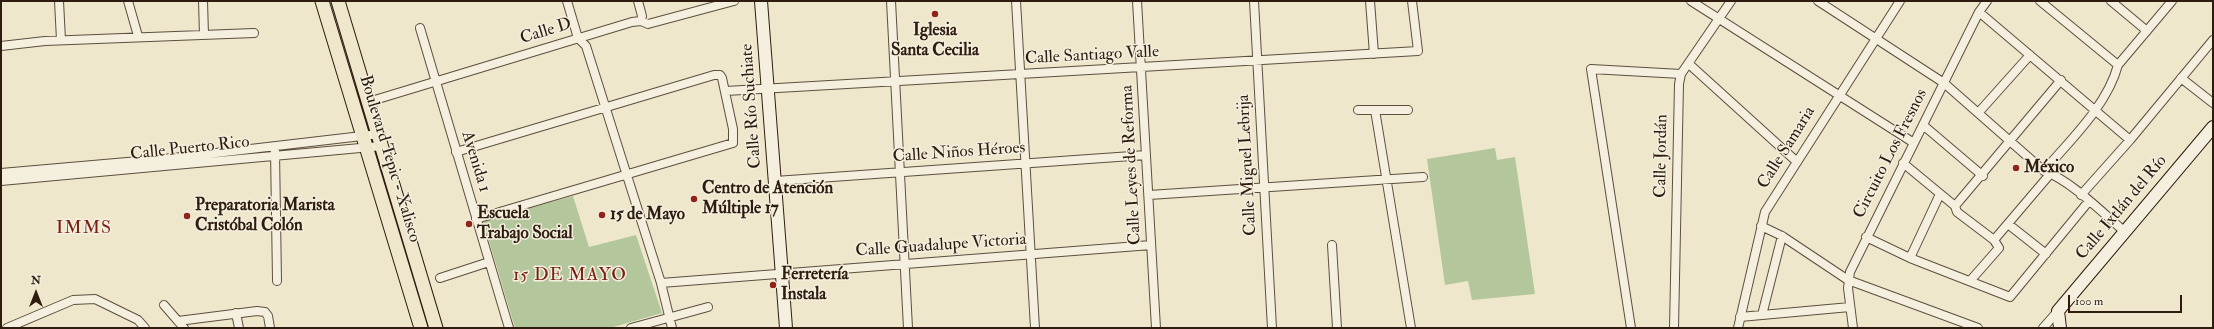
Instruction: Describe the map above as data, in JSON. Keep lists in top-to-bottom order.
{
  "streets": {
    "main road": ["Calle Río Suchiate", "Boulevard Tepic - Xalisco", "Calle Ixtlán del Río"],
    "street": [
      "Calle D",
      "Calle Santiago Valle",
      "Calle Samaria",
      "Calle Puerto Rico",
      "Calle Niños Héroes",
      "Circuito Los Fresnos",
      "Calle Jordán",
      "Avenida 1",
      "Calle Leyes de Reforma",
      "Calle Miguel Lebrija",
      "Calle Guadalupe Victoria"
    ]
  },
  "crossings": [
    ["Calle D", "Boulevard Tepic - Xalisco"],
    ["Calle D", "Avenida 1"],
    ["Calle Santiago Valle", "Calle Río Suchiate"],
    ["Calle Santiago Valle", "Calle Leyes de Reforma"],
    ["Calle Santiago Valle", "Calle Miguel Lebrija"],
    ["Calle Río Suchiate", "Calle Niños Héroes"],
    ["Calle Río Suchiate", "Calle Guadalupe Victoria"],
    ["Calle Puerto Rico", "Boulevard Tepic - Xalisco"],
    ["Calle Niños Héroes", "Calle Leyes de Reforma"],
    ["Calle Leyes de Reforma", "Calle Guadalupe Victoria"]
  ],
  "districts": ["IMMS", "15 DE MAYO"],
  "places": [
    "Iglesia Santa Cecilia",
    "México",
    "Centro de Atención Múltiple 17",
    "15 de Mayo",
    "Preparatoria Marista Cristóbal Colón",
    "Escuela Trabajo Social",
    "Ferretería Instala"
  ],
  "scale_bar": "100 m",
  "north": "top"
}
